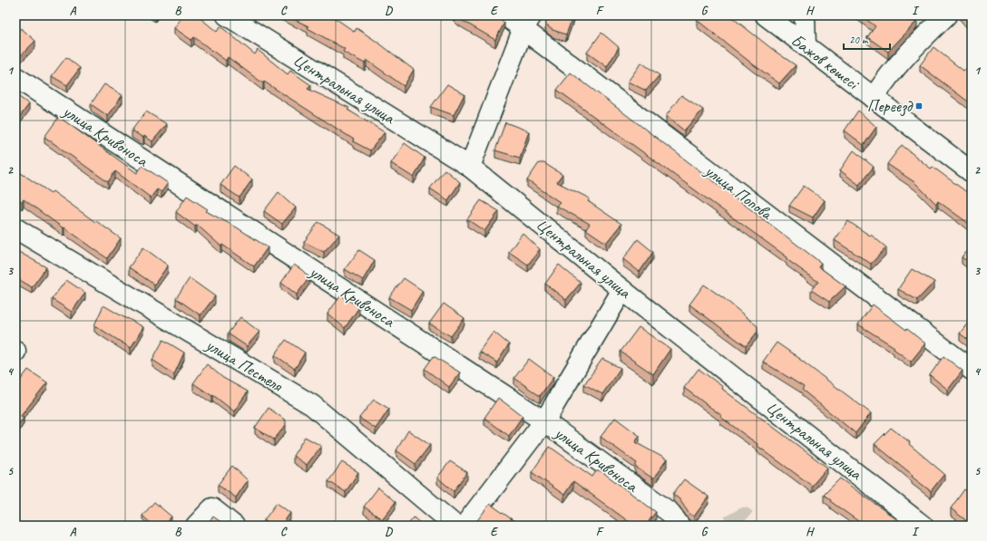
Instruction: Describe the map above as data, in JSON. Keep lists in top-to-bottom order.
{
  "streets": {
    "street": [
      "Бажов көшесі",
      "Центральная улица",
      "улица Кривоноса",
      "улица Попова",
      "улица Пестеля"
    ]
  },
  "places": {
    "transit": ["Переезд"]
  },
  "scale_bar": "20 m",
  "grid": {
    "columns": [
      "A",
      "B",
      "C",
      "D",
      "E",
      "F",
      "G",
      "H",
      "I"
    ],
    "rows": [
      "1",
      "2",
      "3",
      "4",
      "5"
    ]
  }
}
